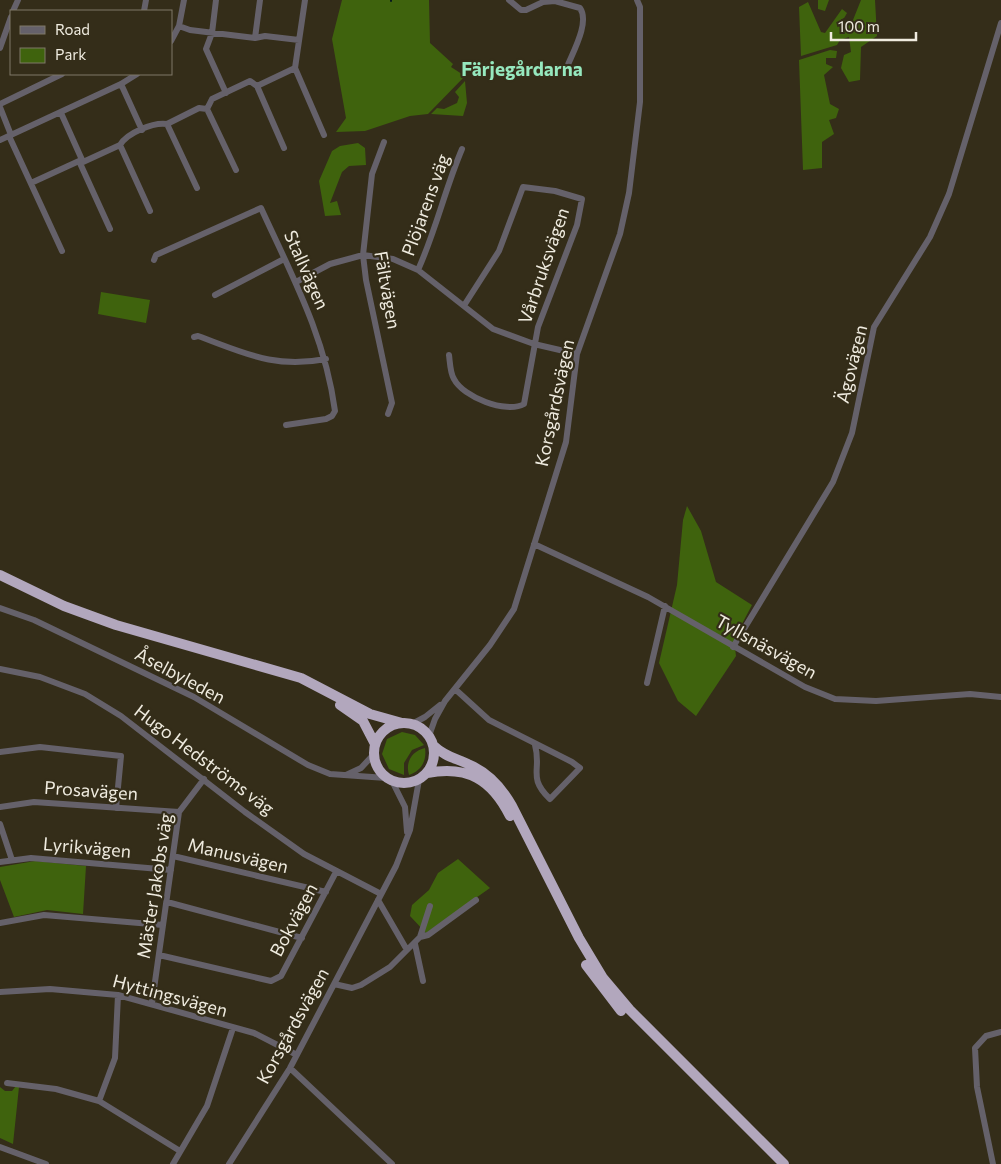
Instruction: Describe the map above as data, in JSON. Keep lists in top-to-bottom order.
{
  "streets": {
    "street": [
      "Plöjarens väg",
      "Vårbruksvägen",
      "Stallvägen",
      "Fältvägen",
      "Ägovägen",
      "Korsgårdsvägen",
      "Tyllsnäsvägen",
      "Åselbyleden",
      "Hugo Hedströms väg",
      "Prosavägen",
      "Lyrikvägen",
      "Manusvägen",
      "Mäster Jakobs väg",
      "Bokvägen",
      "Hyttingsvägen"
    ]
  },
  "crossings": [
    ["Ägovägen", "Tyllsnäsvägen"],
    ["Korsgårdsvägen", "Tyllsnäsvägen"],
    ["Korsgårdsvägen", "Åselbyleden"],
    ["Korsgårdsvägen", "Hugo Hedströms väg"],
    ["Korsgårdsvägen", "Hyttingsvägen"],
    ["Hugo Hedströms väg", "Mäster Jakobs väg"],
    ["Hugo Hedströms väg", "Bokvägen"],
    ["Prosavägen", "Mäster Jakobs väg"],
    ["Lyrikvägen", "Mäster Jakobs väg"],
    ["Manusvägen", "Mäster Jakobs väg"],
    ["Manusvägen", "Bokvägen"],
    ["Mäster Jakobs väg", "Bokvägen"],
    ["Mäster Jakobs väg", "Hyttingsvägen"]
  ],
  "districts": ["Färjegårdarna"],
  "legend": ["Road", "Park"],
  "scale_bar": "100 m"
}
